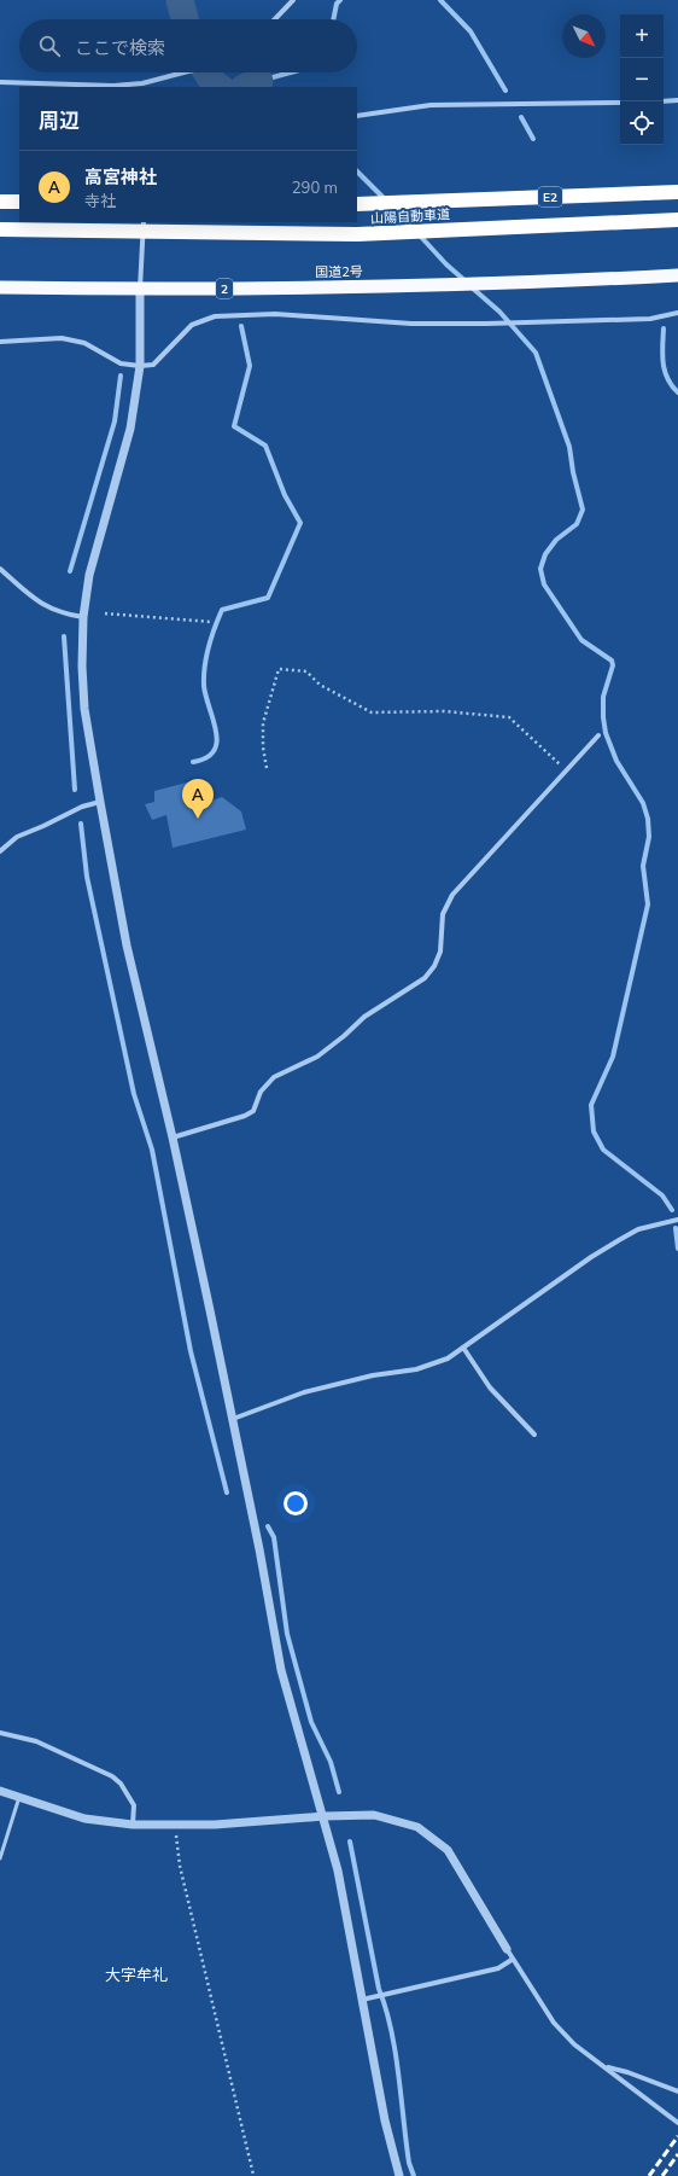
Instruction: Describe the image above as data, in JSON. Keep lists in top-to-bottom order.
{
  "streets": {
    "highway": [
      "E2",
      "山陽自動車道",
      "国道2号",
      "2"
    ]
  },
  "districts": ["大字牟礼"],
  "north": "bottom right",
  "page": {
    "map_buttons": ["+", "−"],
    "search": "ここで検索",
    "heading": "周辺",
    "list": [
      {
        "mark": "A",
        "name": "高宮神社",
        "note": "寺社",
        "value": "290 m"
      }
    ],
    "pins": "A"
  }
}
